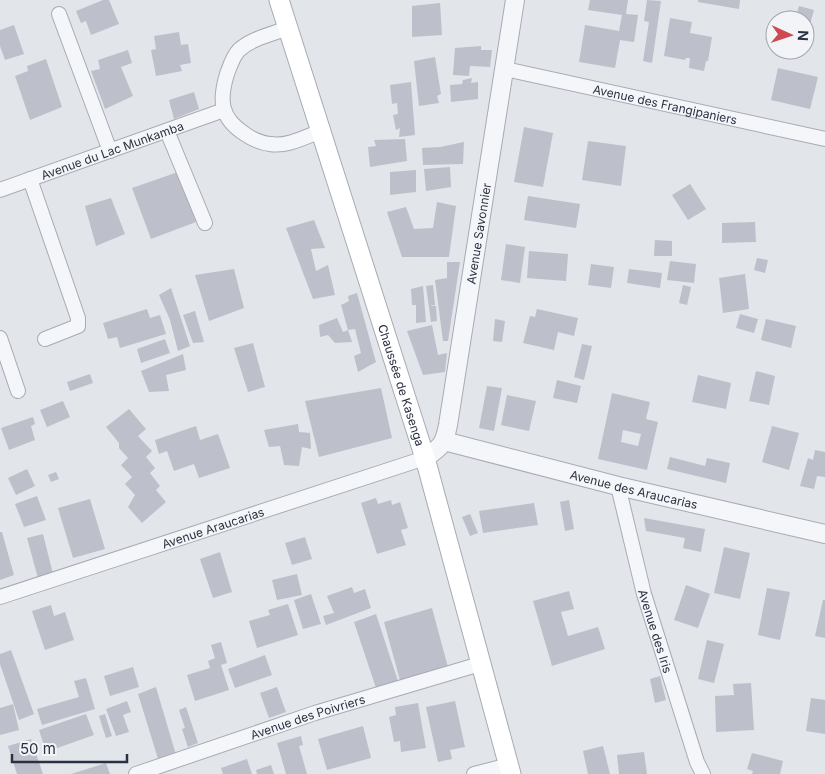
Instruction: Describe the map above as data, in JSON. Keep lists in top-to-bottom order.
{
  "streets": {
    "main road": ["Chaussée de Kasenga"],
    "street": [
      "Avenue des Frangipaniers",
      "Avenue du Lac Munkamba",
      "Avenue Savonnier",
      "Avenue des Araucarias",
      "Avenue Araucarias",
      "Avenue des Iris",
      "Avenue des Poivriers"
    ]
  },
  "crossings": [
    ["Avenue des Frangipaniers", "Avenue Savonnier"],
    ["Avenue Savonnier", "Avenue des Araucarias"],
    ["Chaussée de Kasenga", "Avenue Araucarias"],
    ["Chaussée de Kasenga", "Avenue des Poivriers"],
    ["Avenue des Araucarias", "Avenue des Iris"]
  ],
  "scale_bar": "50 m",
  "north": "right"
}
